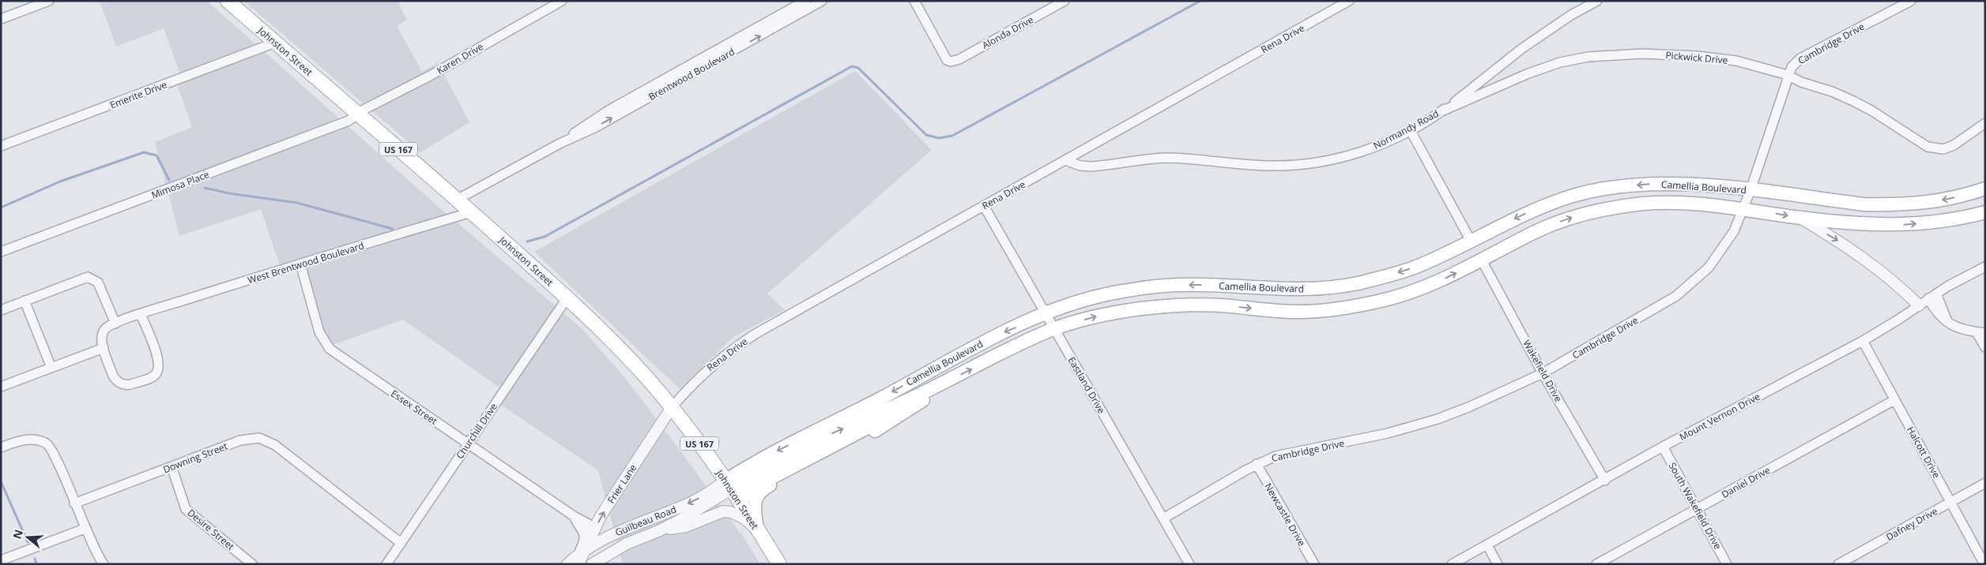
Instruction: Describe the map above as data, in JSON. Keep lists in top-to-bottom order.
{
  "streets": {
    "main road": ["Johnston Street", "US 167", "Camellia Boulevard"],
    "street": [
      "Alonda Drive",
      "Rena Drive",
      "Cambridge Drive",
      "Pickwick Drive",
      "Karen Drive",
      "Brentwood Boulevard",
      "Emerite Drive",
      "Normandy Road",
      "Mimosa Place",
      "West Brentwood Boulevard",
      "Wakefield Drive",
      "Eastland Drive",
      "Essex Street",
      "Mount Vernon Drive",
      "Churchill Drive",
      "Halcott Drive",
      "Downing Street",
      "Daniel Drive",
      "Frier Lane",
      "South Wakefield Drive",
      "Newcastle Drive",
      "Guilbeau Road",
      "Dafney Drive",
      "Desire Street"
    ]
  },
  "crossings": [
    ["Rena Drive", "Johnston Street"],
    ["Rena Drive", "Normandy Road"],
    ["Rena Drive", "Eastland Drive"],
    ["Rena Drive", "Frier Lane"],
    ["Cambridge Drive", "Pickwick Drive"],
    ["Cambridge Drive", "Camellia Boulevard"],
    ["Cambridge Drive", "Wakefield Drive"],
    ["Cambridge Drive", "Eastland Drive"],
    ["Cambridge Drive", "Newcastle Drive"],
    ["Johnston Street", "Karen Drive"],
    ["Johnston Street", "Brentwood Boulevard"],
    ["Johnston Street", "Emerite Drive"],
    ["Johnston Street", "Mimosa Place"],
    ["Johnston Street", "Camellia Boulevard"],
    ["Johnston Street", "West Brentwood Boulevard"],
    ["Johnston Street", "Churchill Drive"],
    ["Johnston Street", "Frier Lane"],
    ["Johnston Street", "Guilbeau Road"],
    ["Pickwick Drive", "Normandy Road"],
    ["Karen Drive", "Mimosa Place"],
    ["Camellia Boulevard", "Wakefield Drive"],
    ["Camellia Boulevard", "Eastland Drive"],
    ["Camellia Boulevard", "Guilbeau Road"],
    ["West Brentwood Boulevard", "Essex Street"],
    ["Wakefield Drive", "Mount Vernon Drive"],
    ["Essex Street", "Churchill Drive"],
    ["Essex Street", "Frier Lane"],
    ["Mount Vernon Drive", "Halcott Drive"],
    ["Mount Vernon Drive", "South Wakefield Drive"],
    ["Churchill Drive", "Downing Street"],
    ["Halcott Drive", "Daniel Drive"],
    ["Halcott Drive", "Dafney Drive"],
    ["Downing Street", "Desire Street"],
    ["Daniel Drive", "South Wakefield Drive"],
    ["Frier Lane", "Guilbeau Road"]
  ],
  "one_way": ["Frier Lane"],
  "north": "left"
}
